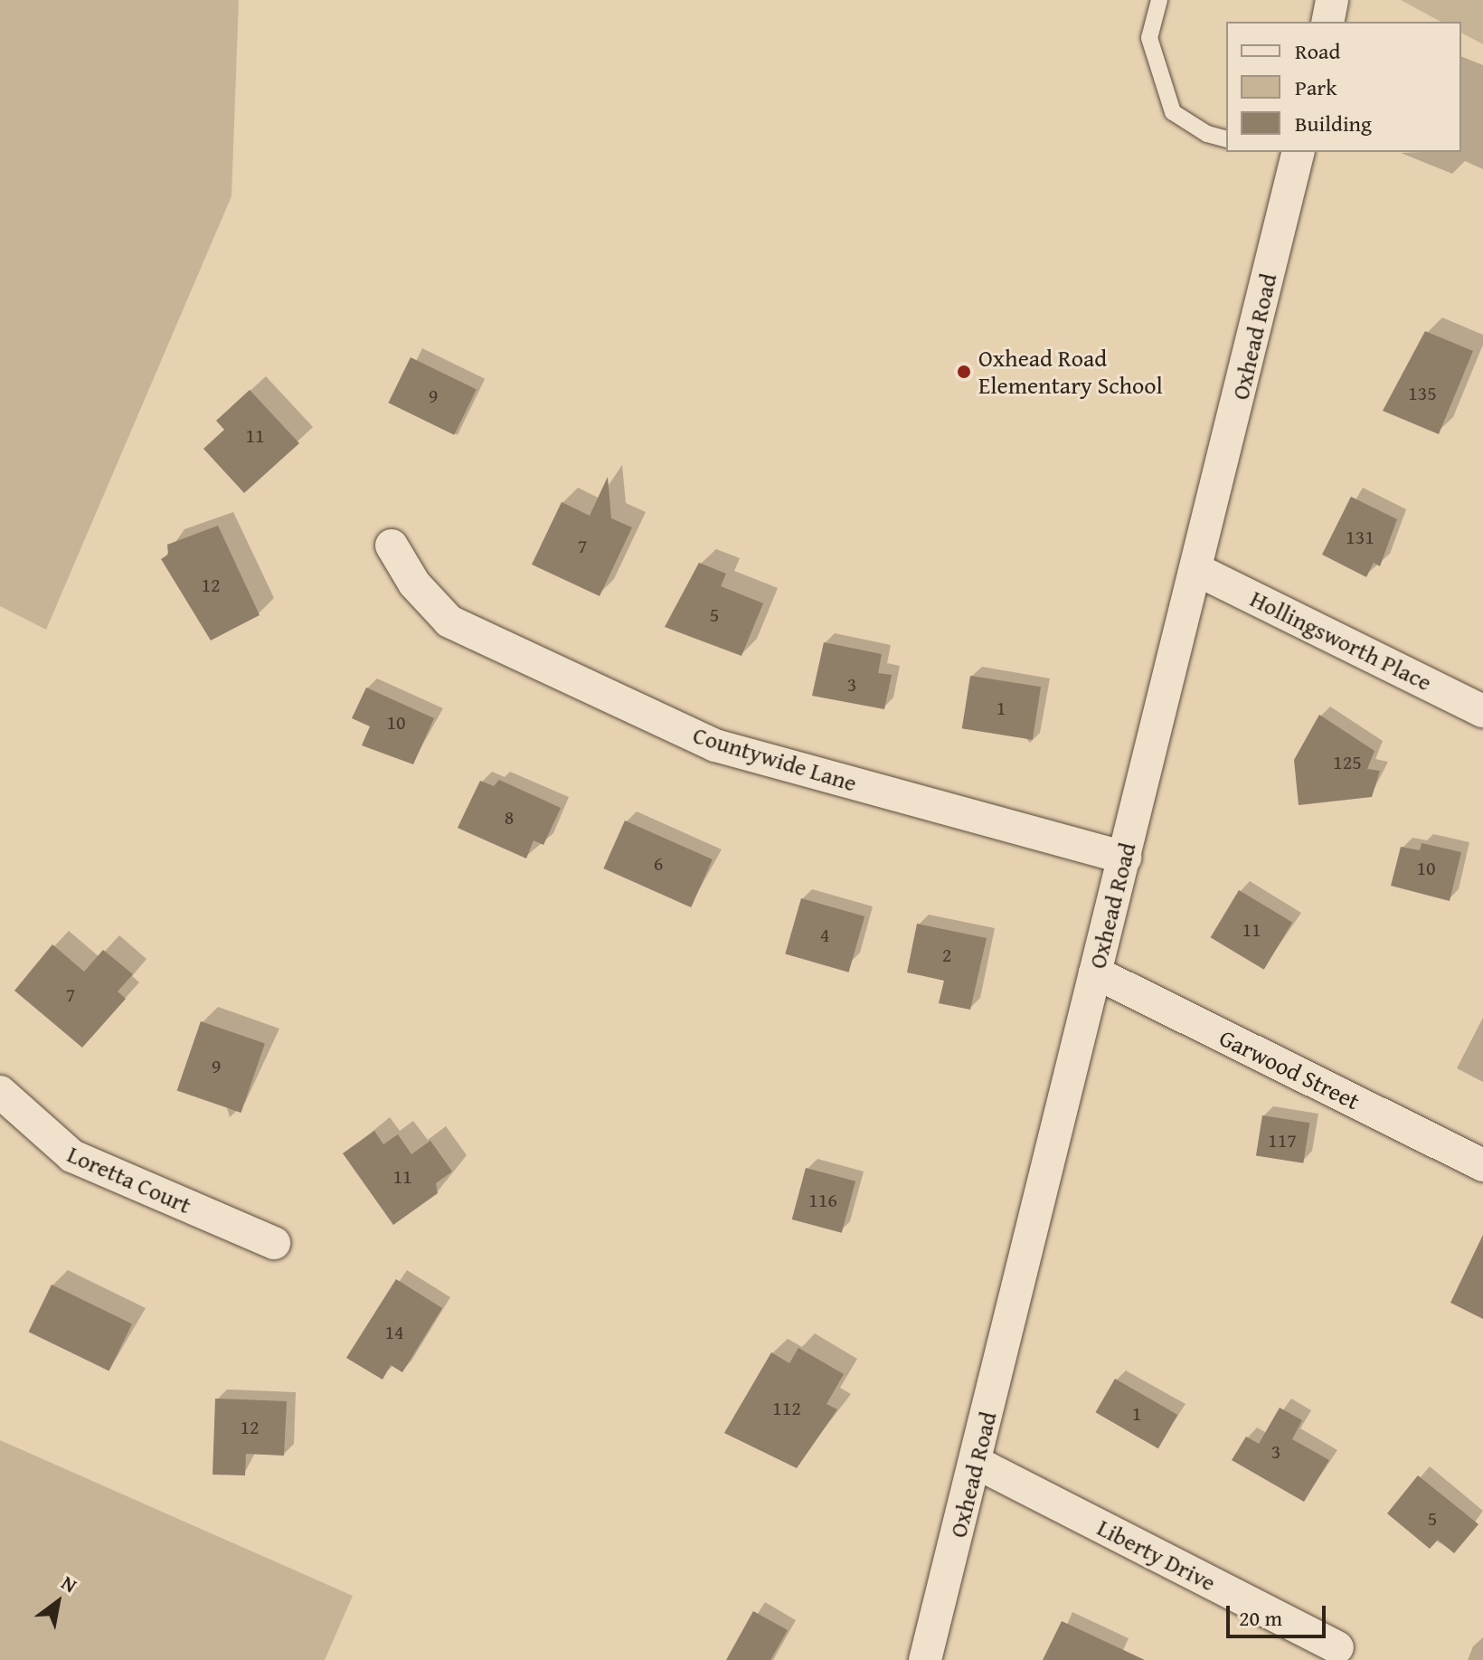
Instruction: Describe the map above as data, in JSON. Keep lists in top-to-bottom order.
{
  "streets": {
    "street": [
      "Oxhead Road",
      "Hollingsworth Place",
      "Countywide Lane",
      "Garwood Street",
      "Loretta Court",
      "Liberty Drive"
    ]
  },
  "crossings": [
    ["Oxhead Road", "Hollingsworth Place"],
    ["Oxhead Road", "Countywide Lane"],
    ["Oxhead Road", "Garwood Street"],
    ["Oxhead Road", "Liberty Drive"]
  ],
  "places": ["Oxhead Road Elementary School"],
  "house_numbers": [
    "135",
    "9",
    "11",
    "131",
    "7",
    "12",
    "5",
    "3",
    "1",
    "10",
    "125",
    "8",
    "6",
    "10",
    "11",
    "4",
    "2",
    "7",
    "9",
    "117",
    "11",
    "116",
    "14",
    "112",
    "1",
    "12",
    "3",
    "5"
  ],
  "legend": ["Road", "Park", "Building"],
  "scale_bar": "20 m",
  "north": "top right"
}
